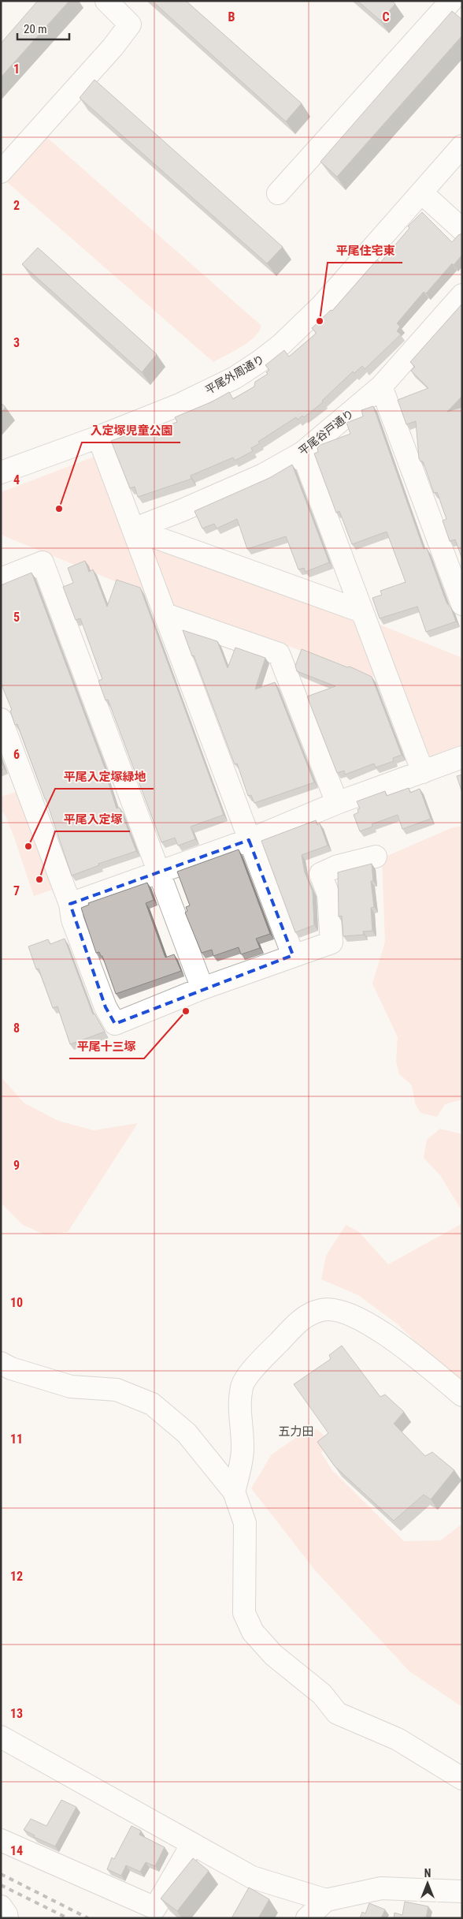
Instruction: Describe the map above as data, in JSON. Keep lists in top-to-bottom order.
{
  "streets": {
    "street": ["平尾外周通り", "平尾谷戸通り"]
  },
  "districts": ["五力田"],
  "places": [
    "平尾住宅東",
    "入定塚児童公園",
    "平尾入定塚緑地",
    "平尾入定塚",
    "平尾十三塚"
  ],
  "scale_bar": "20 m",
  "north": "top",
  "grid": {
    "columns": ["B", "C"],
    "rows": [
      "1",
      "2",
      "3",
      "4",
      "5",
      "6",
      "7",
      "8",
      "9",
      "10",
      "11",
      "12",
      "13",
      "14"
    ]
  }
}
